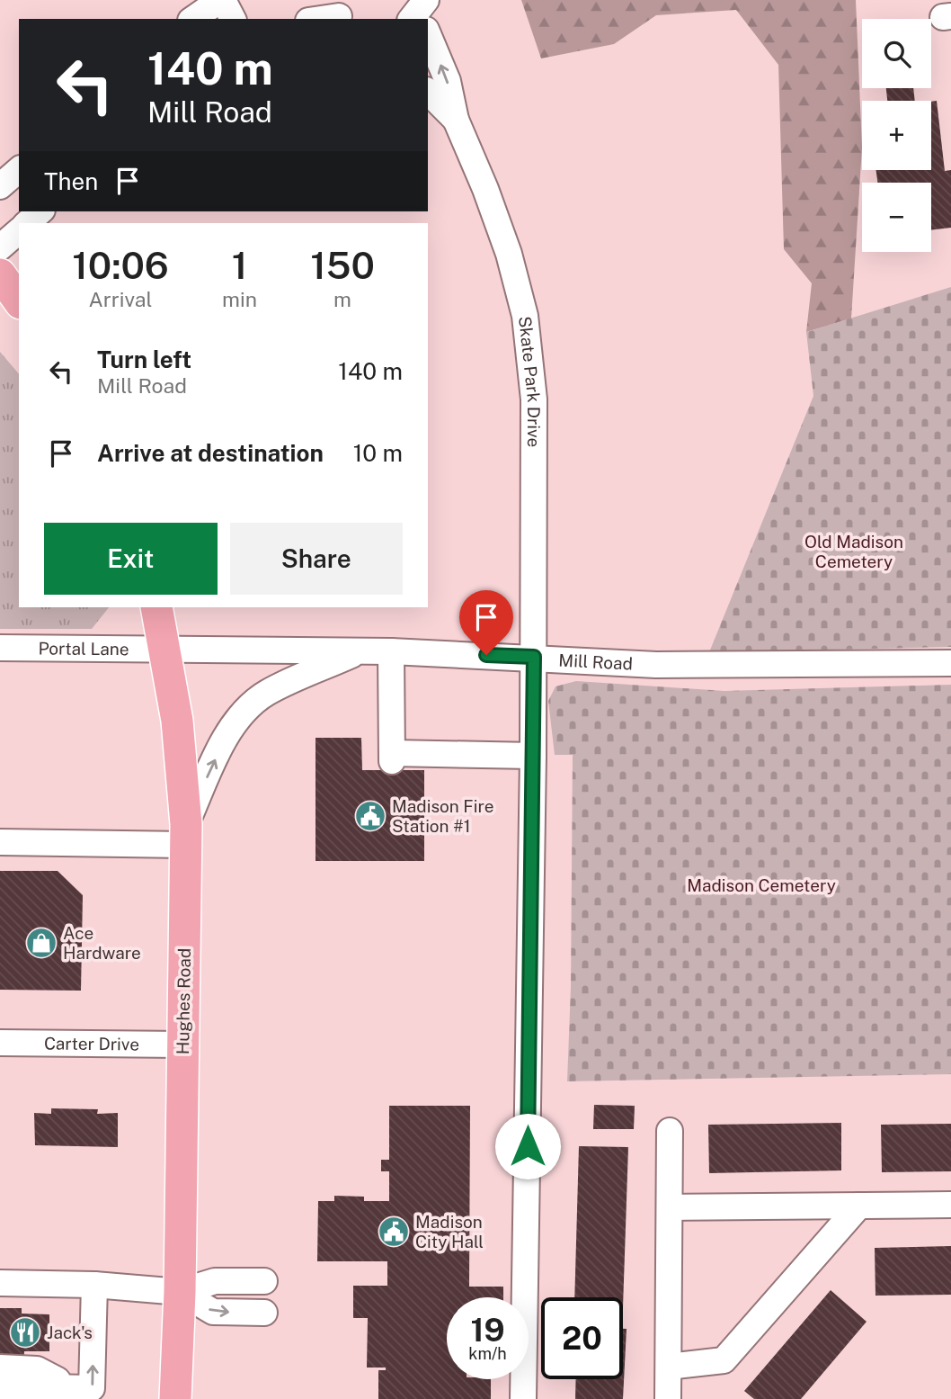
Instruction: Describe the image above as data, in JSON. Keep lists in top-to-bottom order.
{
  "streets": {
    "main road": ["Hughes Road"],
    "street": [
      "Skate Park Drive",
      "Portal Lane",
      "Mill Road",
      "Carter Drive"
    ]
  },
  "crossings": [
    ["Skate Park Drive", "Mill Road"],
    ["Portal Lane", "Mill Road"],
    ["Portal Lane", "Hughes Road"],
    ["Mill Road", "Hughes Road"],
    ["Hughes Road", "Carter Drive"]
  ],
  "parks": ["Old Madison Cemetery", "Madison Cemetery"],
  "places": {
    "public building": ["Madison Fire Station #1", "Madison City Hall"],
    "shop": ["Ace Hardware"],
    "restaurant": ["Jack's"]
  },
  "page": {
    "map_buttons": ["+", "−"],
    "turn": ["140 m", "Mill Road"],
    "then": "Then",
    "eta": [
      "10:06",
      "Arrival",
      "1",
      "min",
      "150",
      "m"
    ],
    "list": [
      {
        "name": "Turn left",
        "note": "Mill Road",
        "value": "140 m"
      },
      {
        "name": "Arrive at destination",
        "value": "10 m"
      }
    ],
    "buttons": ["Exit", "Share"],
    "speed": "19 km/h",
    "limit": "20"
  }
}
